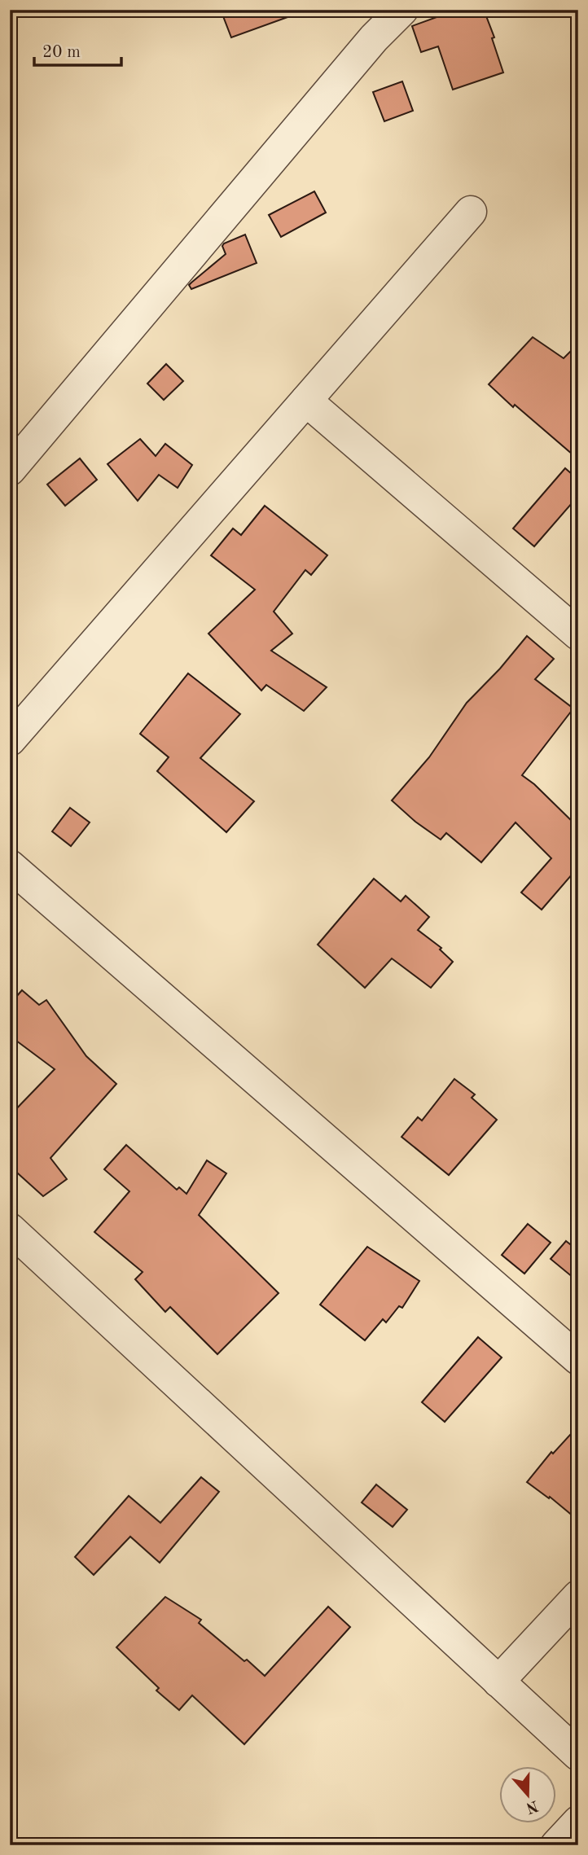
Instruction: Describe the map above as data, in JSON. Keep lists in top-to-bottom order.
{
  "scale_bar": "20 m",
  "north": "bottom"
}
